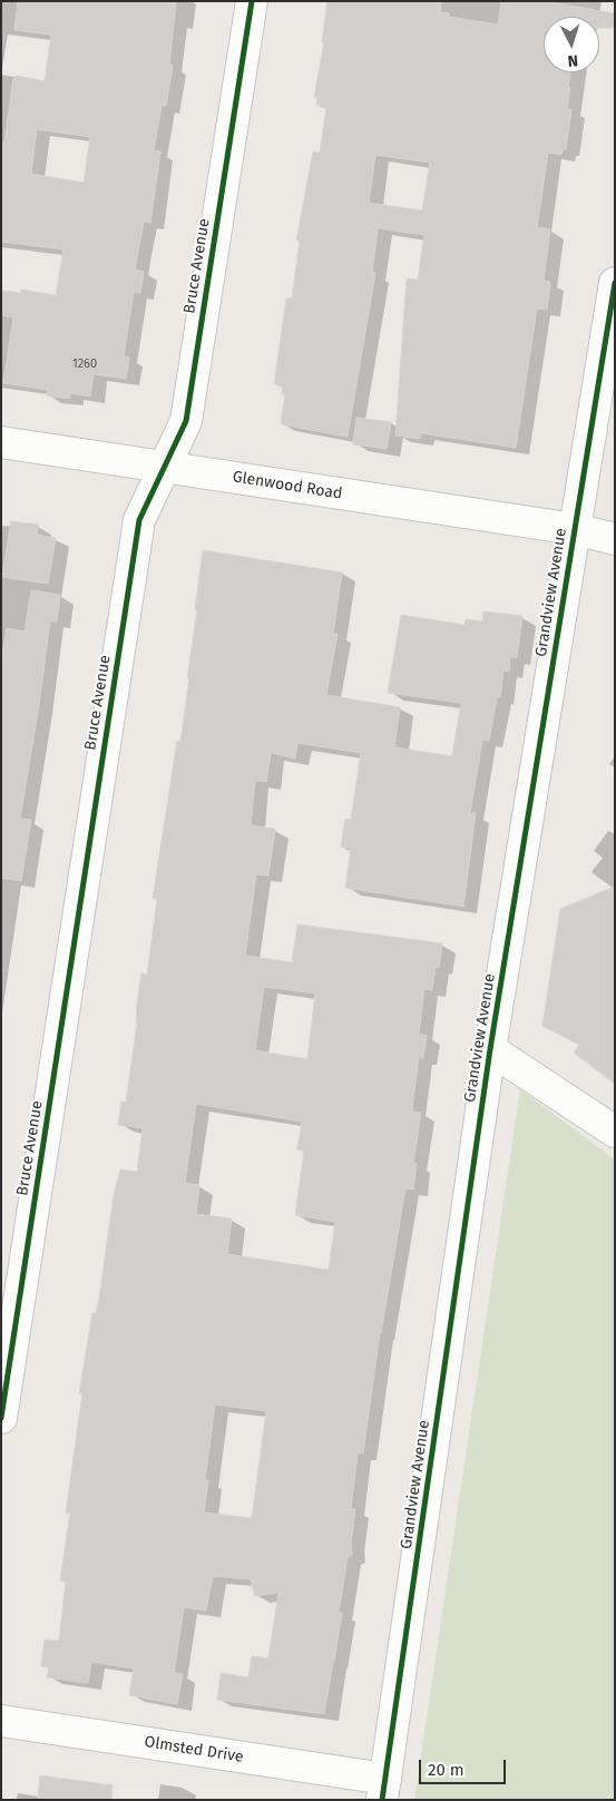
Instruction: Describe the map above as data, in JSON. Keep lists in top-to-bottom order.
{
  "streets": {
    "street": [
      "Bruce Avenue",
      "Glenwood Road",
      "Grandview Avenue",
      "Olmsted Drive"
    ]
  },
  "crossings": [
    ["Bruce Avenue", "Glenwood Road"],
    ["Glenwood Road", "Grandview Avenue"],
    ["Grandview Avenue", "Olmsted Drive"]
  ],
  "house_numbers": ["1260"],
  "scale_bar": "20 m",
  "north": "bottom"
}
